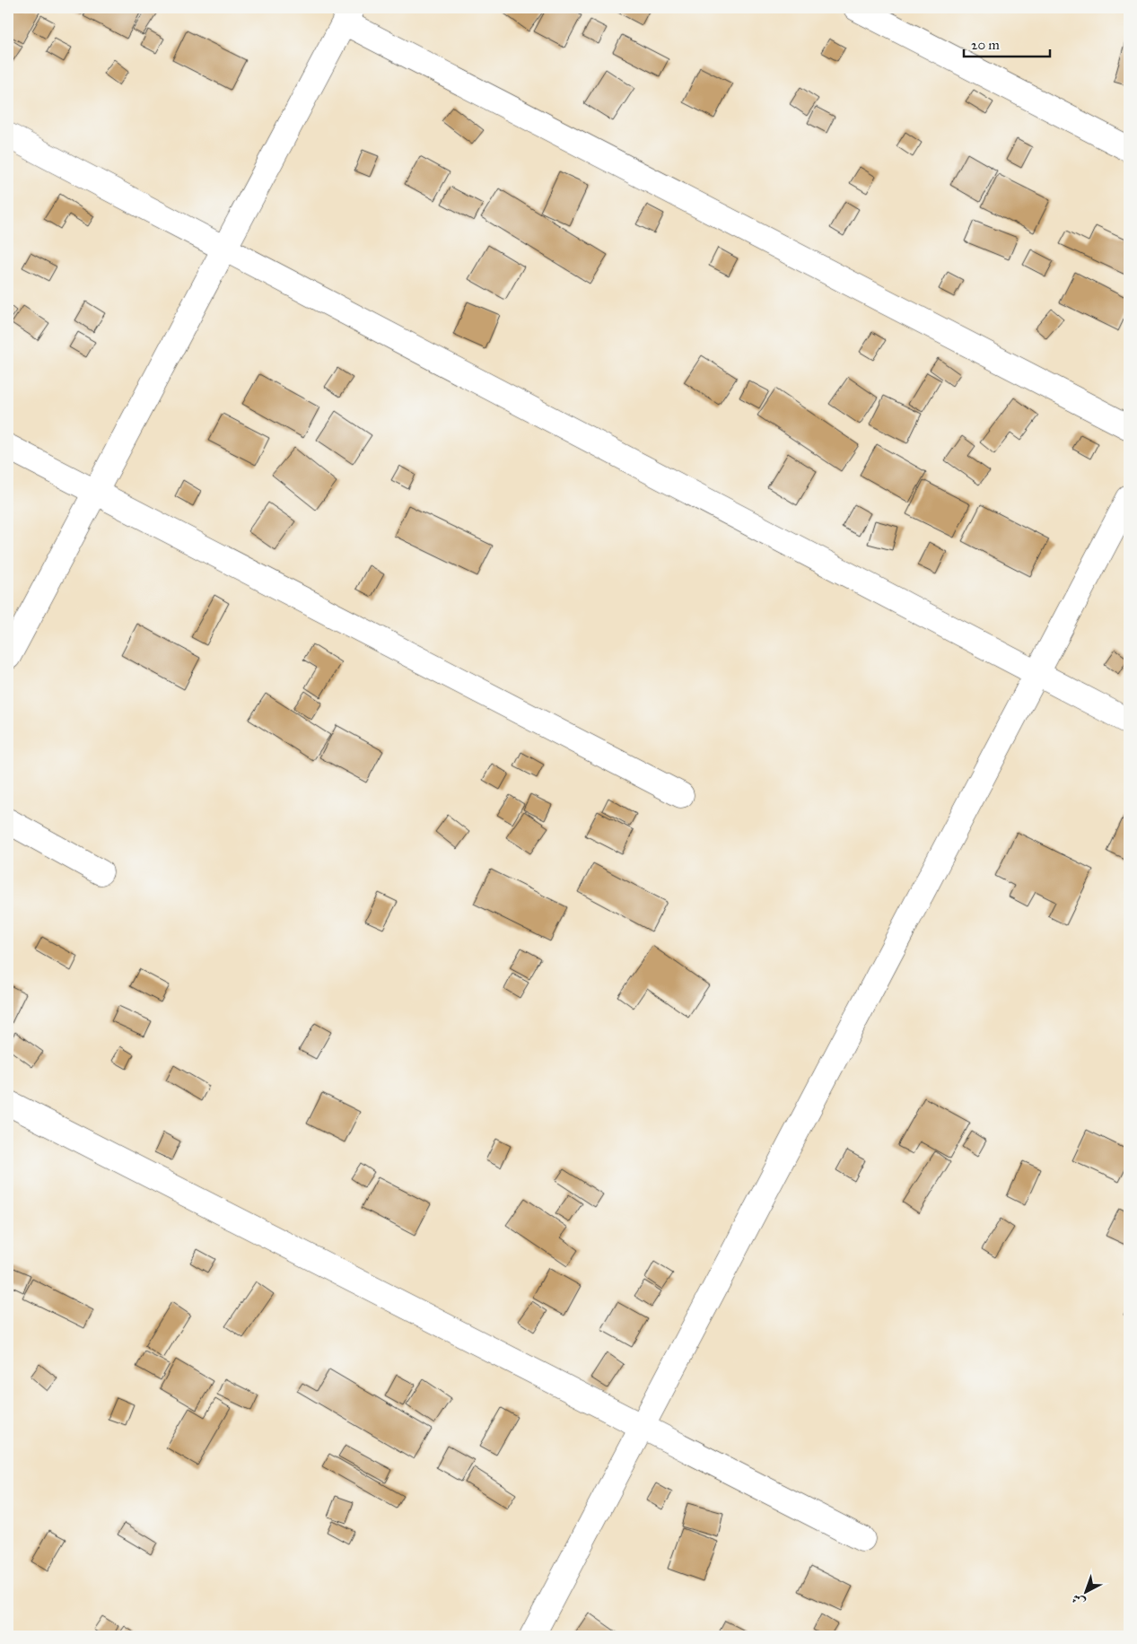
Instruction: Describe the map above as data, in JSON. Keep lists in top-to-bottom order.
{
  "scale_bar": "20 m",
  "north": "bottom left"
}
